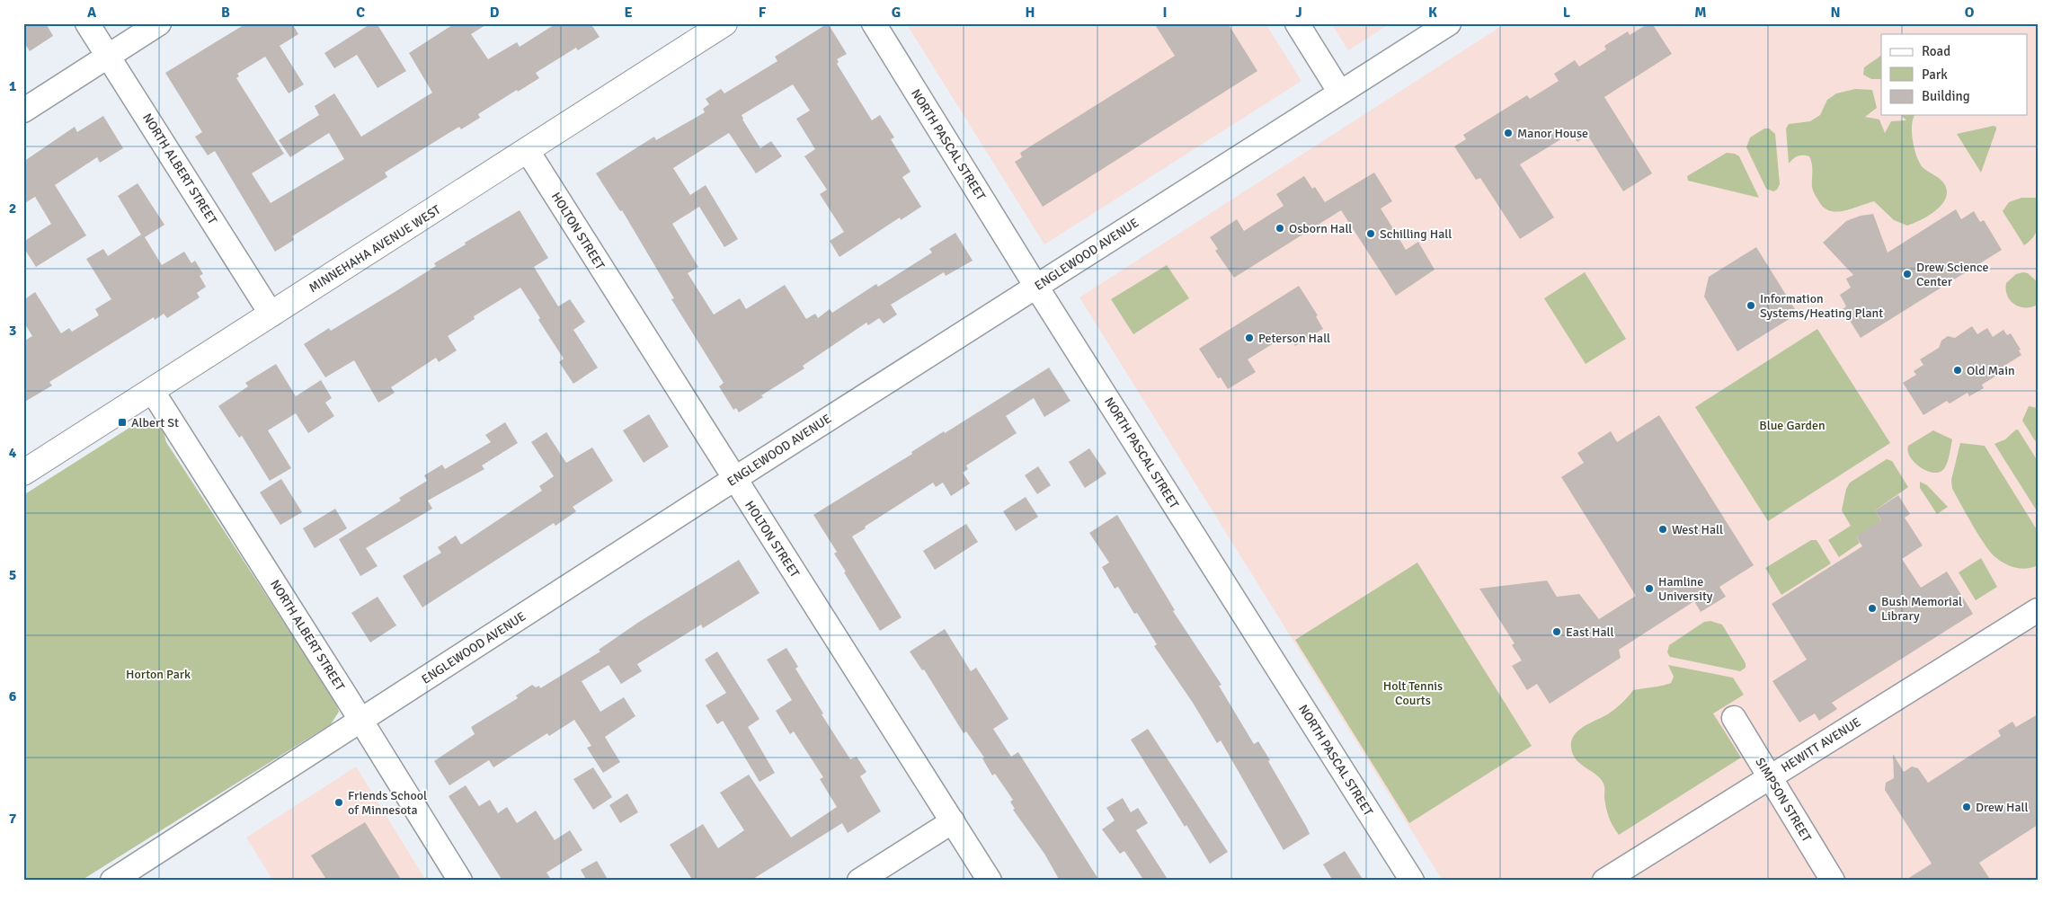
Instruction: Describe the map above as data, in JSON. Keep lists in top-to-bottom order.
{
  "streets": {
    "street": [
      "NORTH PASCAL STREET",
      "NORTH ALBERT STREET",
      "HOLTON STREET",
      "MINNEHAHA AVENUE WEST",
      "ENGLEWOOD AVENUE",
      "HEWITT AVENUE",
      "SIMPSON STREET"
    ]
  },
  "crossings": [
    ["NORTH PASCAL STREET", "ENGLEWOOD AVENUE"],
    ["NORTH ALBERT STREET", "MINNEHAHA AVENUE WEST"],
    ["NORTH ALBERT STREET", "ENGLEWOOD AVENUE"],
    ["HOLTON STREET", "MINNEHAHA AVENUE WEST"],
    ["HOLTON STREET", "ENGLEWOOD AVENUE"],
    ["HEWITT AVENUE", "SIMPSON STREET"]
  ],
  "parks": ["Blue Garden", "Horton Park", "Holt Tennis Courts"],
  "places": {
    "other": [
      "Manor House",
      "Osborn Hall",
      "Schilling Hall",
      "Drew Science Center",
      "Information Systems/Heating Plant",
      "Peterson Hall",
      "Old Main",
      "West Hall",
      "Hamline University",
      "Bush Memorial Library",
      "East Hall",
      "Friends School of Minnesota",
      "Drew Hall"
    ],
    "transit": ["Albert St"]
  },
  "legend": ["Road", "Park", "Building"],
  "grid": {
    "columns": [
      "A",
      "B",
      "C",
      "D",
      "E",
      "F",
      "G",
      "H",
      "I",
      "J",
      "K",
      "L",
      "M",
      "N",
      "O"
    ],
    "rows": [
      "1",
      "2",
      "3",
      "4",
      "5",
      "6",
      "7"
    ]
  }
}
